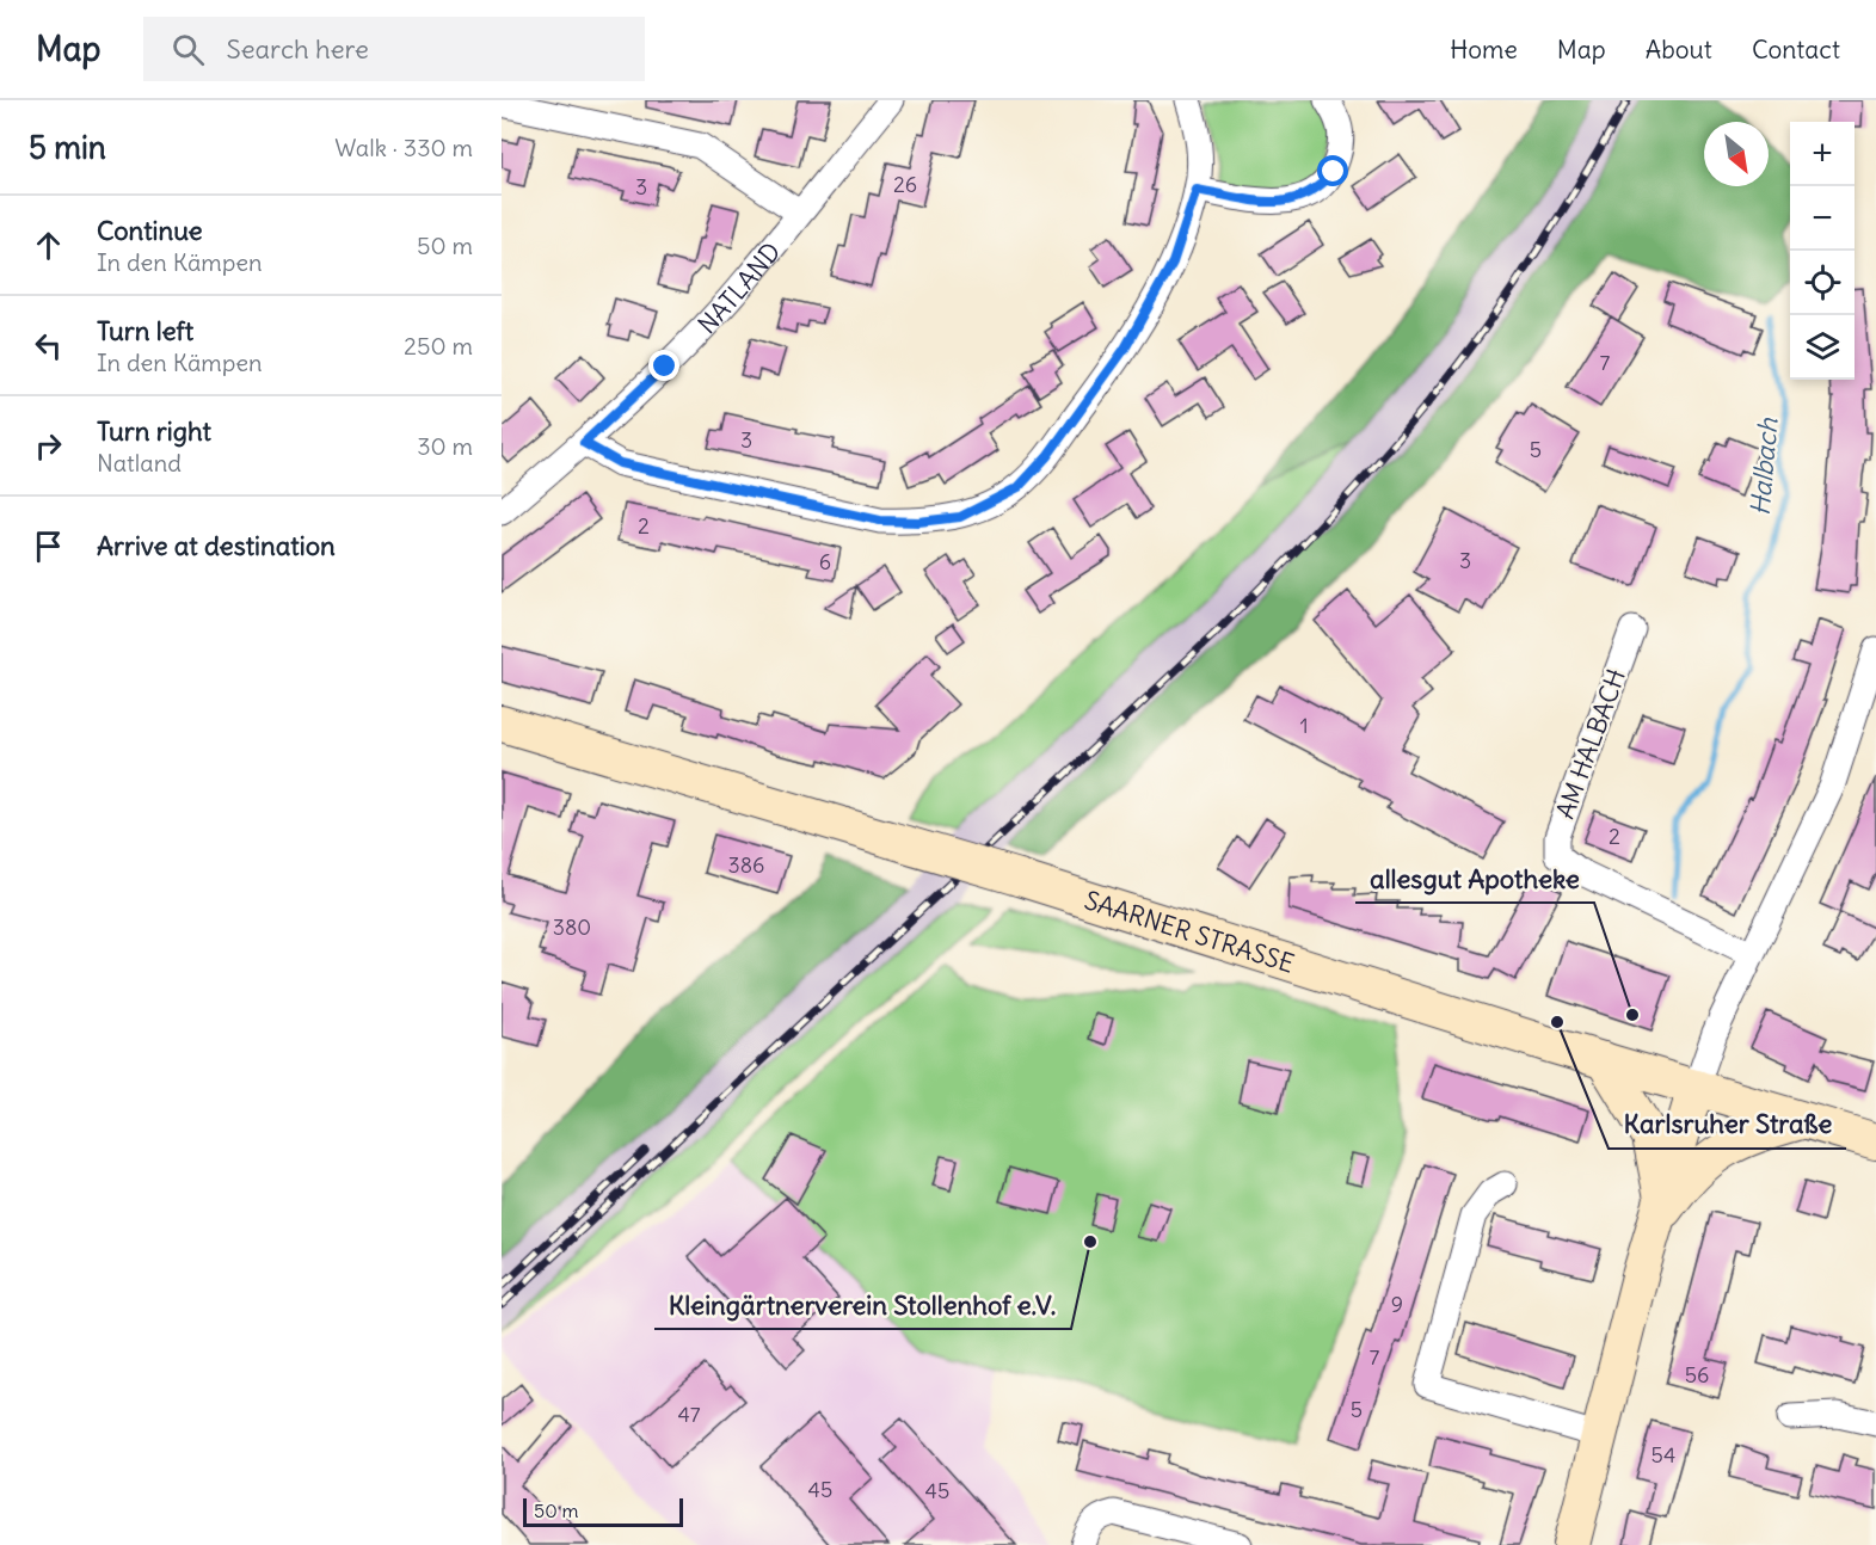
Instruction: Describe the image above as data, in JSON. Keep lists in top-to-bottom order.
{
  "streets": {
    "main road": ["SAARNER STRASSE"],
    "street": ["NATLAND", "AM HALBACH"]
  },
  "water": ["Halbach"],
  "places": ["allesgut Apotheke", "Karlsruher Straße", "Kleingärtnerverein Stollenhof e.V."],
  "house_numbers": [
    "26",
    "3",
    "7",
    "3",
    "5",
    "2",
    "3",
    "6",
    "1",
    "2",
    "386",
    "380",
    "9",
    "7",
    "56",
    "5",
    "47",
    "54",
    "45",
    "45"
  ],
  "scale_bar": "50 m",
  "north": "bottom right",
  "page": {
    "header": "Map",
    "search": "Search here",
    "nav": [
      "Home",
      "Map",
      "About",
      "Contact"
    ],
    "heading": ["5 min", "Walk · 330 m"],
    "map_buttons": ["+", "−"],
    "list": [
      ["Continue", "In den Kämpen", "50 m"],
      ["Turn left", "In den Kämpen", "250 m"],
      ["Turn right", "Natland", "30 m"],
      "Arrive at destination"
    ],
    "scale": "50 m"
  }
}
